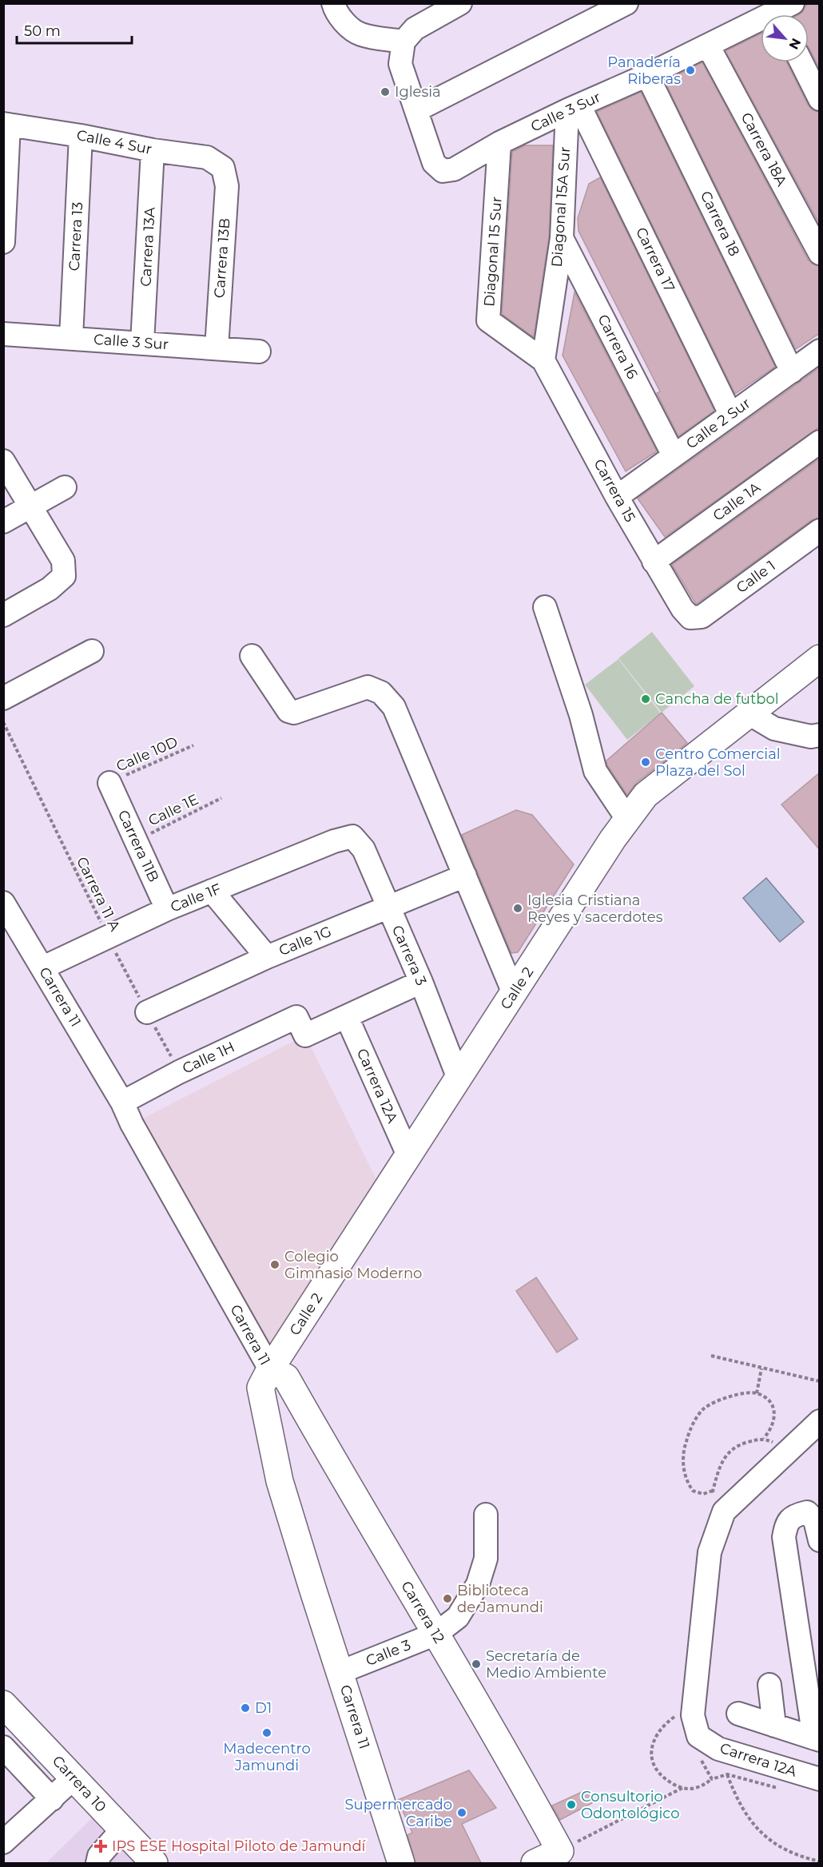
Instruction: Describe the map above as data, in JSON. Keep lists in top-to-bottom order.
{
  "streets": {
    "main road": [
      "Calle 2",
      "Carrera 11",
      "Carrera 12",
      "Carrera 10"
    ],
    "street": [
      "Calle 3 Sur",
      "Calle 4 Sur",
      "Carrera 18A",
      "Diagonal 15A Sur",
      "Carrera 18",
      "Carrera 13",
      "Carrera 13A",
      "Diagonal 15 Sur",
      "Carrera 13B",
      "Carrera 17",
      "Carrera 16",
      "Calle 2 Sur",
      "Carrera 15",
      "Calle 1A",
      "Calle 1",
      "Carrera 11B",
      "Calle 1F",
      "Calle 1G",
      "Carrera 3",
      "Calle 1H",
      "Carrera 12A",
      "Calle 3"
    ],
    "path": ["Calle 10D", "Calle 1E", "Carrera 11 A"]
  },
  "crossings": [
    ["Calle 3 Sur", "Carrera 18A"],
    ["Calle 3 Sur", "Diagonal 15A Sur"],
    ["Calle 3 Sur", "Carrera 18"],
    ["Calle 3 Sur", "Carrera 13"],
    ["Calle 3 Sur", "Carrera 13A"],
    ["Calle 3 Sur", "Diagonal 15 Sur"],
    ["Calle 3 Sur", "Carrera 13B"],
    ["Calle 3 Sur", "Carrera 17"],
    ["Calle 4 Sur", "Carrera 13"],
    ["Calle 4 Sur", "Carrera 13A"],
    ["Calle 4 Sur", "Carrera 13B"],
    ["Diagonal 15A Sur", "Diagonal 15 Sur"],
    ["Diagonal 15A Sur", "Carrera 17"],
    ["Diagonal 15A Sur", "Carrera 16"],
    ["Diagonal 15A Sur", "Carrera 15"],
    ["Carrera 18", "Calle 2 Sur"],
    ["Diagonal 15 Sur", "Carrera 15"],
    ["Carrera 17", "Calle 2 Sur"],
    ["Carrera 16", "Calle 2 Sur"],
    ["Calle 2 Sur", "Carrera 15"],
    ["Carrera 15", "Calle 1A"],
    ["Carrera 15", "Calle 1"],
    ["Calle 10D", "Carrera 11B"],
    ["Calle 1E", "Carrera 11B"],
    ["Carrera 11B", "Calle 1F"],
    ["Carrera 11 A", "Calle 1F"],
    ["Carrera 11 A", "Calle 1G"],
    ["Carrera 11 A", "Calle 1H"],
    ["Calle 1F", "Carrera 3"],
    ["Calle 1F", "Carrera 11"],
    ["Calle 1G", "Carrera 3"],
    ["Carrera 3", "Calle 2"],
    ["Carrera 3", "Calle 1H"],
    ["Calle 2", "Carrera 11"],
    ["Calle 2", "Carrera 12A"],
    ["Calle 2", "Carrera 12"],
    ["Carrera 11", "Calle 1H"],
    ["Carrera 11", "Carrera 12"],
    ["Carrera 11", "Calle 3"],
    ["Calle 1H", "Carrera 12A"],
    ["Carrera 12", "Calle 3"]
  ],
  "places": {
    "other": [
      "Panadería Riberas",
      "Iglesia",
      "Cancha de futbol",
      "Centro Comercial Plaza del Sol",
      "Iglesia Cristiana Reyes y sacerdotes",
      "Colegio Gimnasio Moderno",
      "Biblioteca de Jamundi",
      "Secretaría de Medio Ambiente",
      "D1",
      "Madecentro Jamundi",
      "Consultorio Odontológico",
      "Supermercado Caribe"
    ],
    "health": ["IPS ESE Hospital Piloto de Jamundí"]
  },
  "scale_bar": "50 m",
  "north": "bottom right"
}
